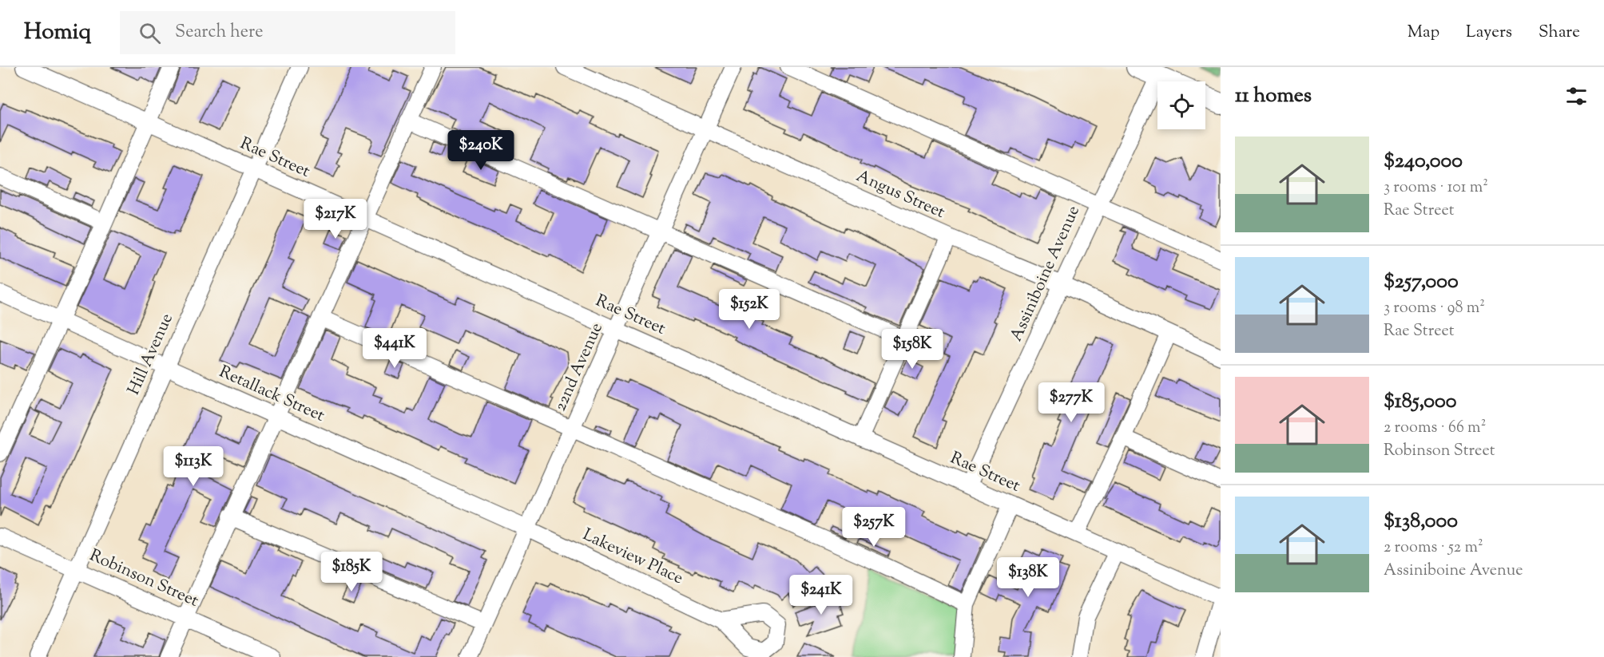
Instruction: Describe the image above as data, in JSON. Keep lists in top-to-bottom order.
{
  "streets": {
    "street": [
      "Rae Street",
      "Angus Street",
      "Assiniboine Avenue",
      "Hill Avenue",
      "22nd Avenue",
      "Retallack Street",
      "Lakeview Place",
      "Robinson Street"
    ]
  },
  "crossings": [
    ["Rae Street", "Assiniboine Avenue"],
    ["Rae Street", "Hill Avenue"],
    ["Rae Street", "22nd Avenue"],
    ["Angus Street", "Assiniboine Avenue"],
    ["Angus Street", "22nd Avenue"],
    ["Hill Avenue", "Retallack Street"],
    ["Hill Avenue", "Robinson Street"],
    ["22nd Avenue", "Retallack Street"],
    ["22nd Avenue", "Lakeview Place"],
    ["Retallack Street", "Lakeview Place"]
  ],
  "page": {
    "header": "Homiq",
    "search": "Search here",
    "nav": ["Map", "Layers", "Share"],
    "heading": "11 homes",
    "list": [
      {
        "name": "$240,000",
        "note": "3 rooms · 101 m² · Rae Street"
      },
      {
        "name": "$257,000",
        "note": "3 rooms · 98 m² · Rae Street"
      },
      {
        "name": "$185,000",
        "note": "2 rooms · 66 m² · Robinson Street"
      },
      {
        "name": "$138,000",
        "note": "2 rooms · 52 m² · Assiniboine Avenue"
      }
    ],
    "price": [
      "$240K",
      "$217K",
      "$152K",
      "$441K",
      "$158K",
      "$277K",
      "$113K",
      "$257K",
      "$185K",
      "$138K",
      "$241K"
    ]
  }
}
